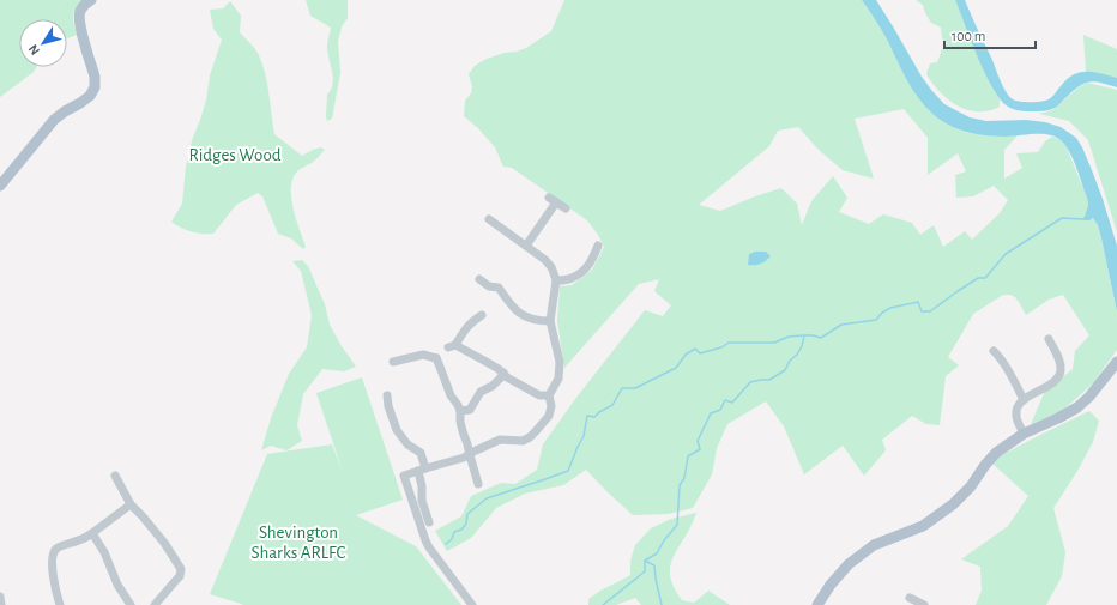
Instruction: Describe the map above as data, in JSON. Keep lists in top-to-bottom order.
{
  "parks": ["Ridges Wood", "Shevington Sharks ARLFC"],
  "scale_bar": "100 m",
  "north": "bottom left"
}
